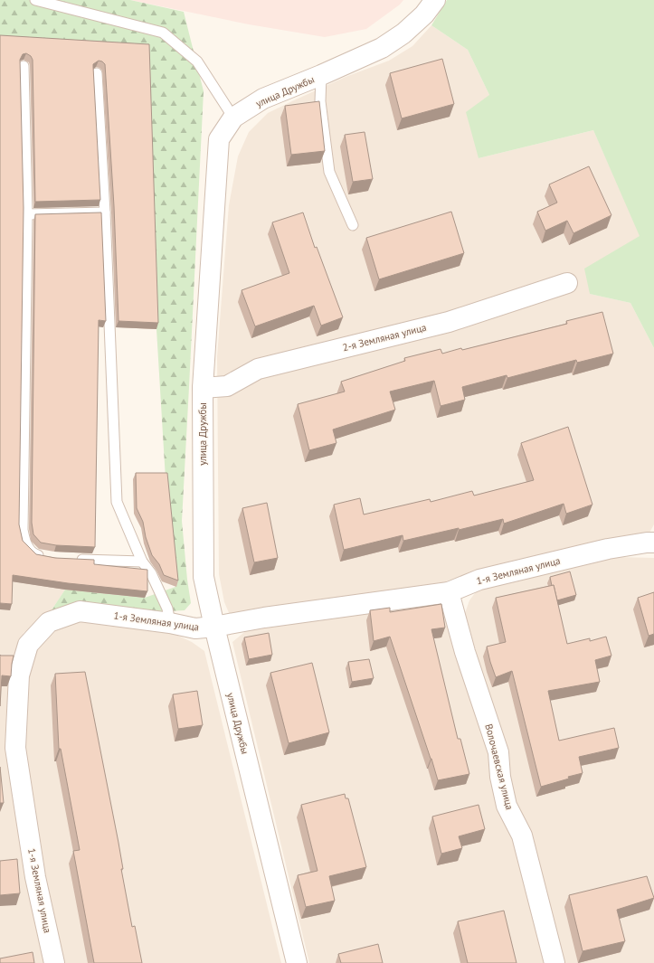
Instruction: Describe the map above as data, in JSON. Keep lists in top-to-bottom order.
{
  "streets": {
    "street": [
      "улица Дружбы",
      "2-я Земляная улица",
      "1-я Земляная улица",
      "Волочаевская улица"
    ]
  },
  "crossings": [
    ["улица Дружбы", "2-я Земляная улица"],
    ["улица Дружбы", "1-я Земляная улица"],
    ["1-я Земляная улица", "Волочаевская улица"]
  ]
}
